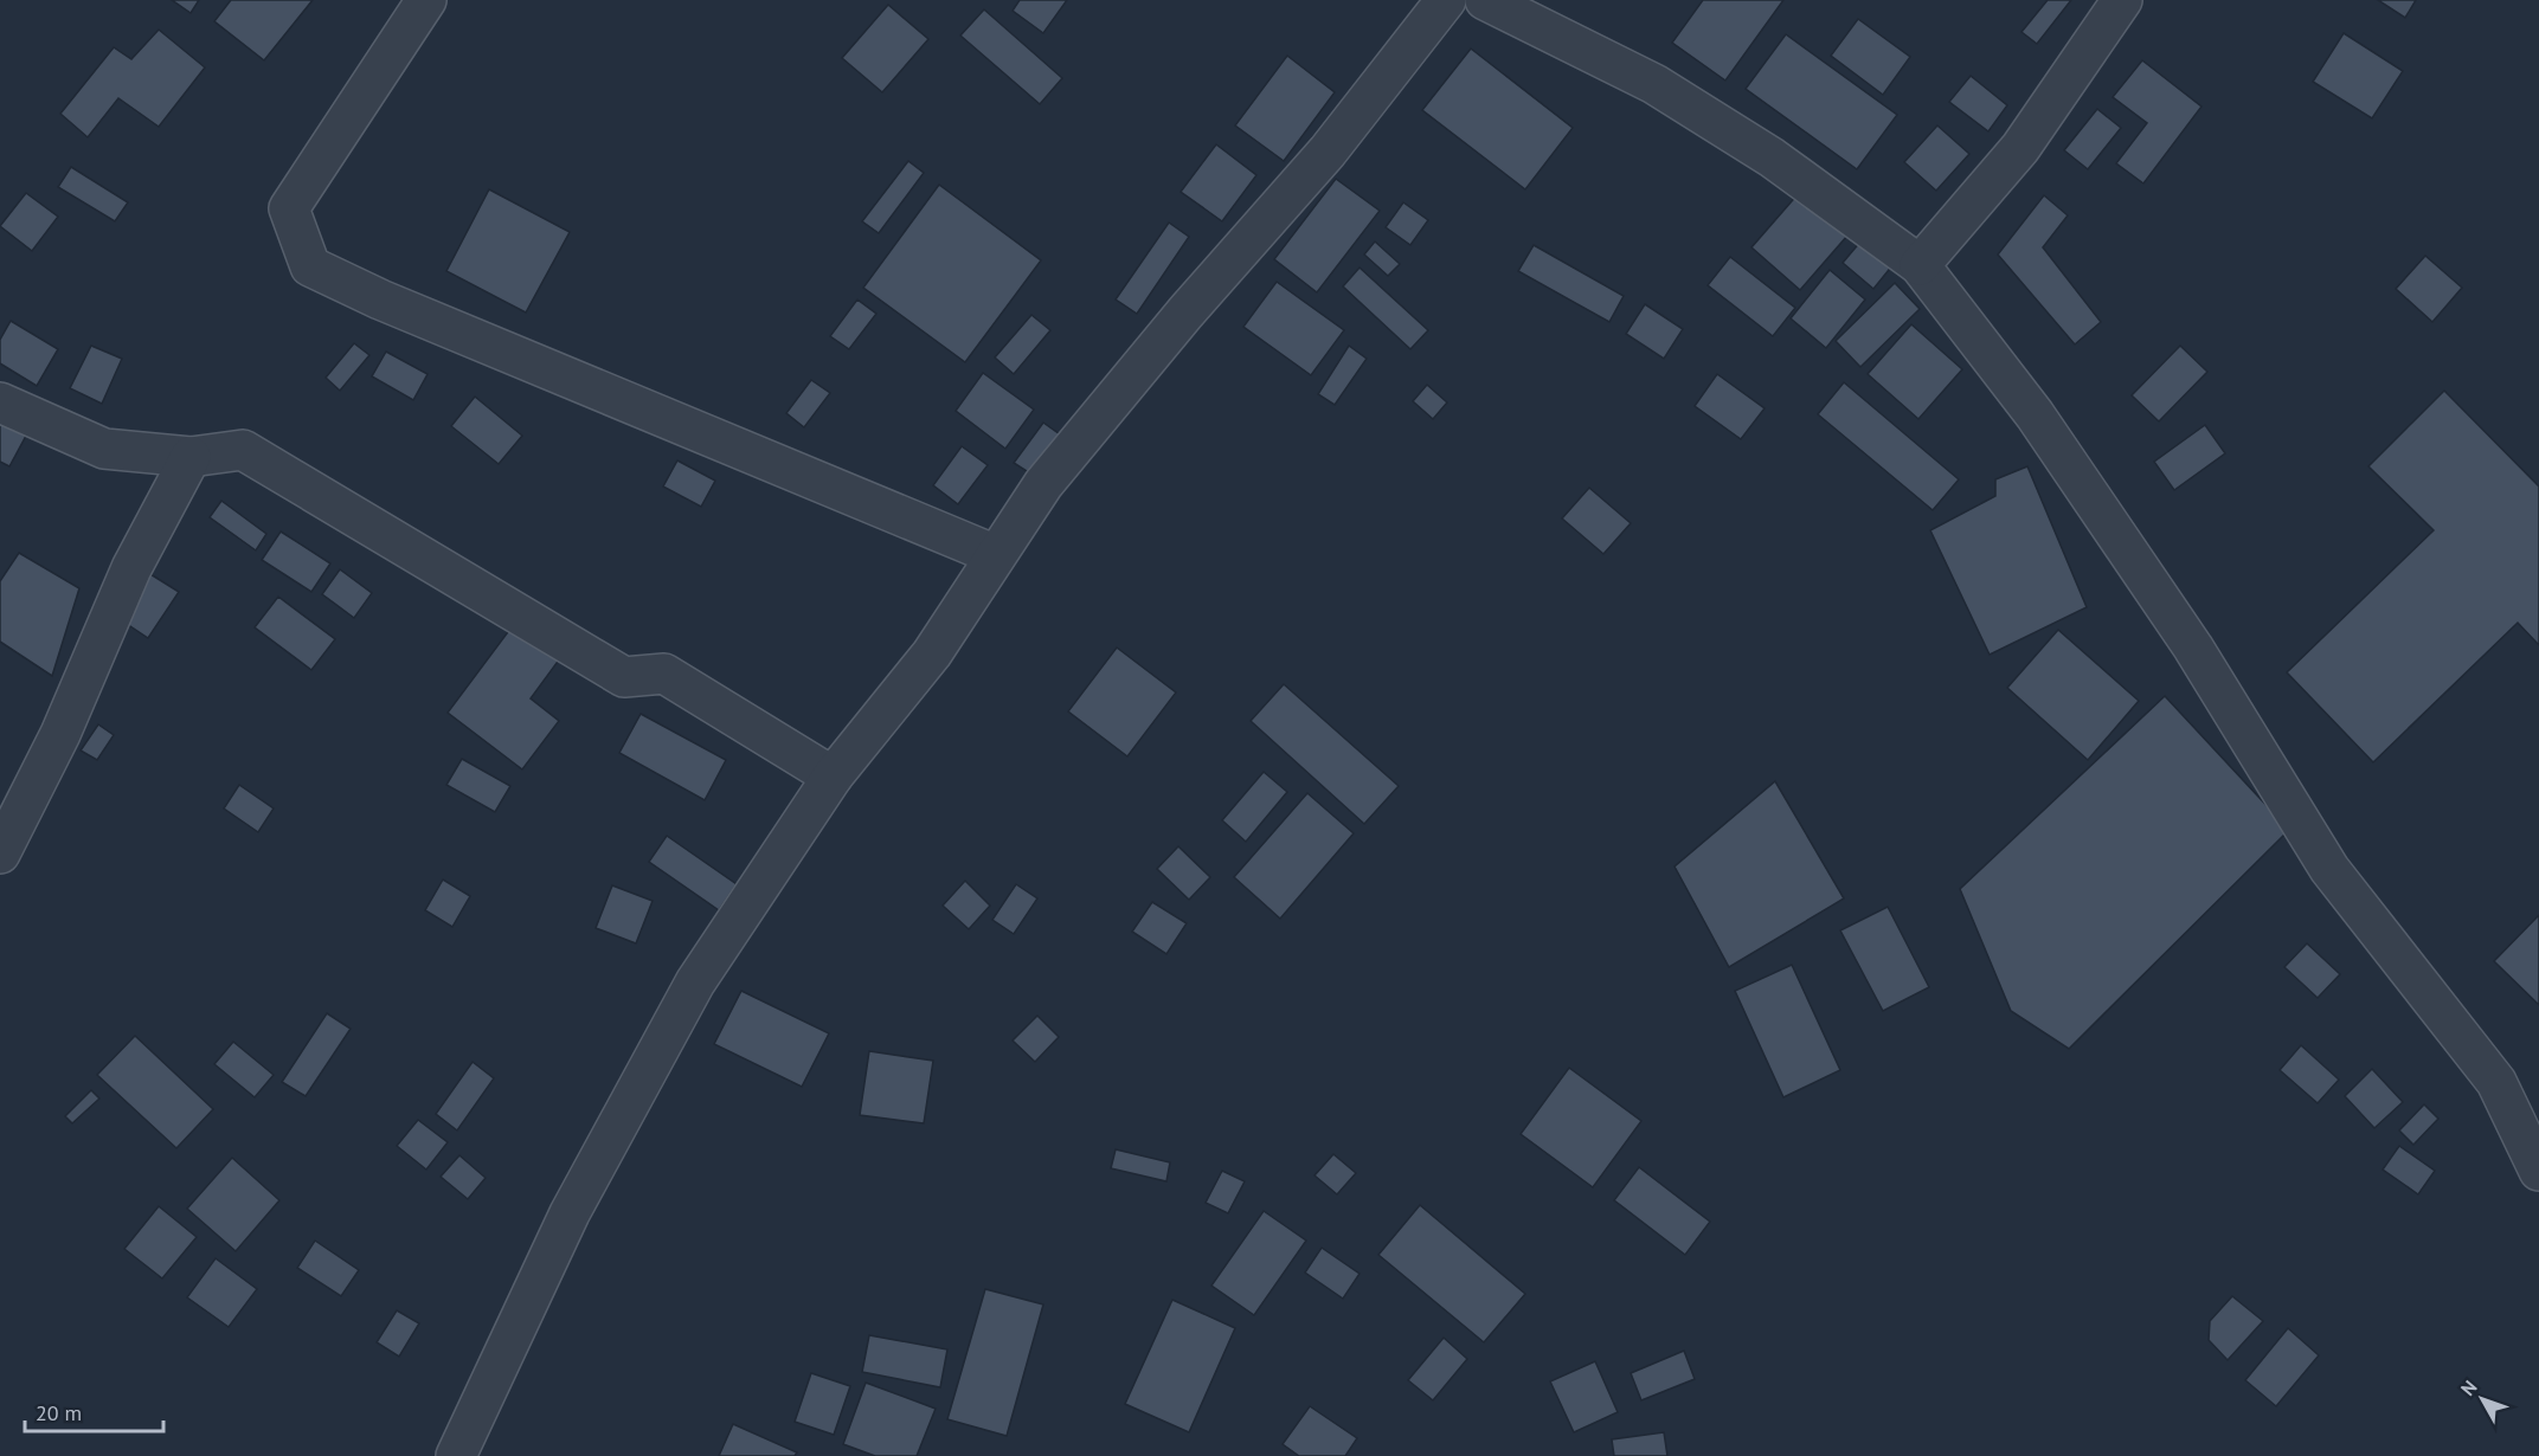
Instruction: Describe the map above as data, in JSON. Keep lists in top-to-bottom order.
{
  "scale_bar": "20 m",
  "north": "top left"
}
